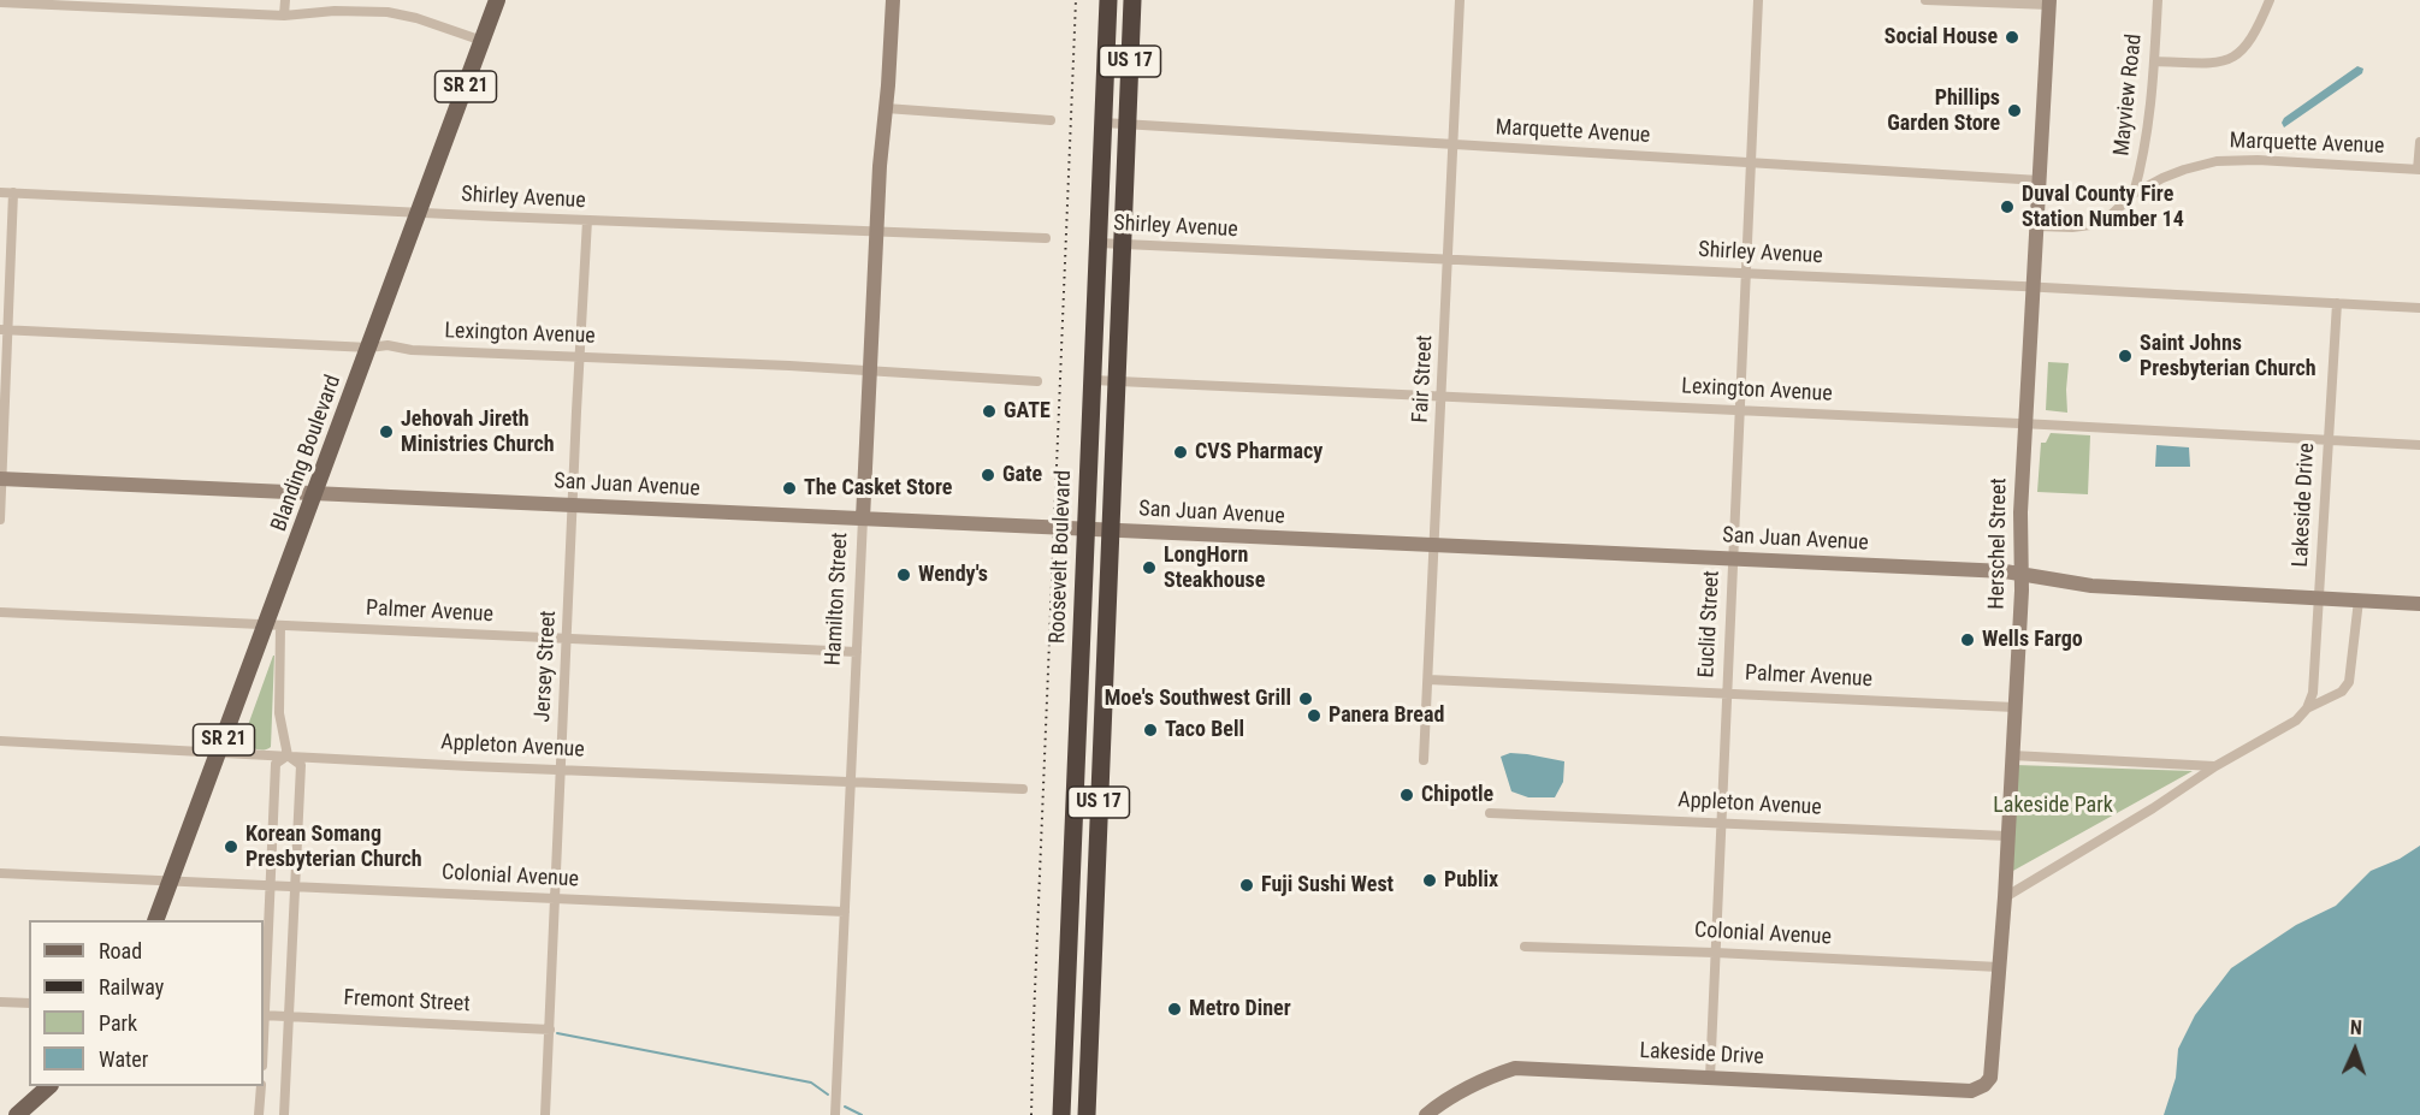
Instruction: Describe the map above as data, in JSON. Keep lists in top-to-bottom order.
{
  "streets": {
    "highway": ["US 17", "Roosevelt Boulevard"],
    "main road": [
      "SR 21",
      "Blanding Boulevard",
      "San Juan Avenue",
      "Lakeside Drive",
      "Herschel Street",
      "Hamilton Street"
    ],
    "street": [
      "Mayview Road",
      "Marquette Avenue",
      "Shirley Avenue",
      "Lexington Avenue",
      "Fair Street",
      "Palmer Avenue",
      "Euclid Street",
      "Jersey Street",
      "Appleton Avenue",
      "Colonial Avenue",
      "Fremont Street"
    ]
  },
  "crossings": [
    ["US 17", "Marquette Avenue"],
    ["US 17", "Shirley Avenue"],
    ["US 17", "Lexington Avenue"],
    ["US 17", "San Juan Avenue"],
    ["Mayview Road", "Marquette Avenue"],
    ["Marquette Avenue", "Fair Street"],
    ["Marquette Avenue", "Herschel Street"],
    ["Marquette Avenue", "Roosevelt Boulevard"],
    ["Marquette Avenue", "Euclid Street"],
    ["Shirley Avenue", "Fair Street"],
    ["Shirley Avenue", "Blanding Boulevard"],
    ["Shirley Avenue", "Lakeside Drive"],
    ["Shirley Avenue", "Herschel Street"],
    ["Shirley Avenue", "Roosevelt Boulevard"],
    ["Shirley Avenue", "Hamilton Street"],
    ["Shirley Avenue", "Euclid Street"],
    ["Shirley Avenue", "Jersey Street"],
    ["Lexington Avenue", "Fair Street"],
    ["Lexington Avenue", "Blanding Boulevard"],
    ["Lexington Avenue", "Lakeside Drive"],
    ["Lexington Avenue", "Herschel Street"],
    ["Lexington Avenue", "Roosevelt Boulevard"],
    ["Lexington Avenue", "Hamilton Street"],
    ["Lexington Avenue", "Euclid Street"],
    ["Lexington Avenue", "Jersey Street"],
    ["Fair Street", "San Juan Avenue"],
    ["Fair Street", "Palmer Avenue"],
    ["Blanding Boulevard", "San Juan Avenue"],
    ["Blanding Boulevard", "Palmer Avenue"],
    ["Blanding Boulevard", "Appleton Avenue"],
    ["Blanding Boulevard", "Colonial Avenue"],
    ["San Juan Avenue", "Lakeside Drive"],
    ["San Juan Avenue", "Herschel Street"],
    ["San Juan Avenue", "Roosevelt Boulevard"],
    ["San Juan Avenue", "Hamilton Street"],
    ["San Juan Avenue", "Euclid Street"],
    ["San Juan Avenue", "Jersey Street"],
    ["Lakeside Drive", "Herschel Street"],
    ["Lakeside Drive", "Euclid Street"],
    ["Herschel Street", "Palmer Avenue"],
    ["Herschel Street", "Appleton Avenue"],
    ["Herschel Street", "Colonial Avenue"],
    ["Hamilton Street", "Palmer Avenue"],
    ["Hamilton Street", "Appleton Avenue"],
    ["Hamilton Street", "Colonial Avenue"],
    ["Palmer Avenue", "Euclid Street"],
    ["Palmer Avenue", "Jersey Street"],
    ["Euclid Street", "Appleton Avenue"],
    ["Euclid Street", "Colonial Avenue"],
    ["Jersey Street", "Appleton Avenue"],
    ["Jersey Street", "Colonial Avenue"],
    ["Jersey Street", "Fremont Street"]
  ],
  "parks": ["Lakeside Park"],
  "places": [
    "Social House",
    "Phillips Garden Store",
    "Duval County Fire Station Number 14",
    "Saint Johns Presbyterian Church",
    "GATE",
    "Jehovah Jireth Ministries Church",
    "CVS Pharmacy",
    "Gate",
    "The Casket Store",
    "LongHorn Steakhouse",
    "Wendy's",
    "Wells Fargo",
    "Moe's Southwest Grill",
    "Panera Bread",
    "Taco Bell",
    "Chipotle",
    "Korean Somang Presbyterian Church",
    "Publix",
    "Fuji Sushi West",
    "Metro Diner"
  ],
  "legend": [
    "Road",
    "Railway",
    "Park",
    "Water"
  ],
  "north": "top"
}
